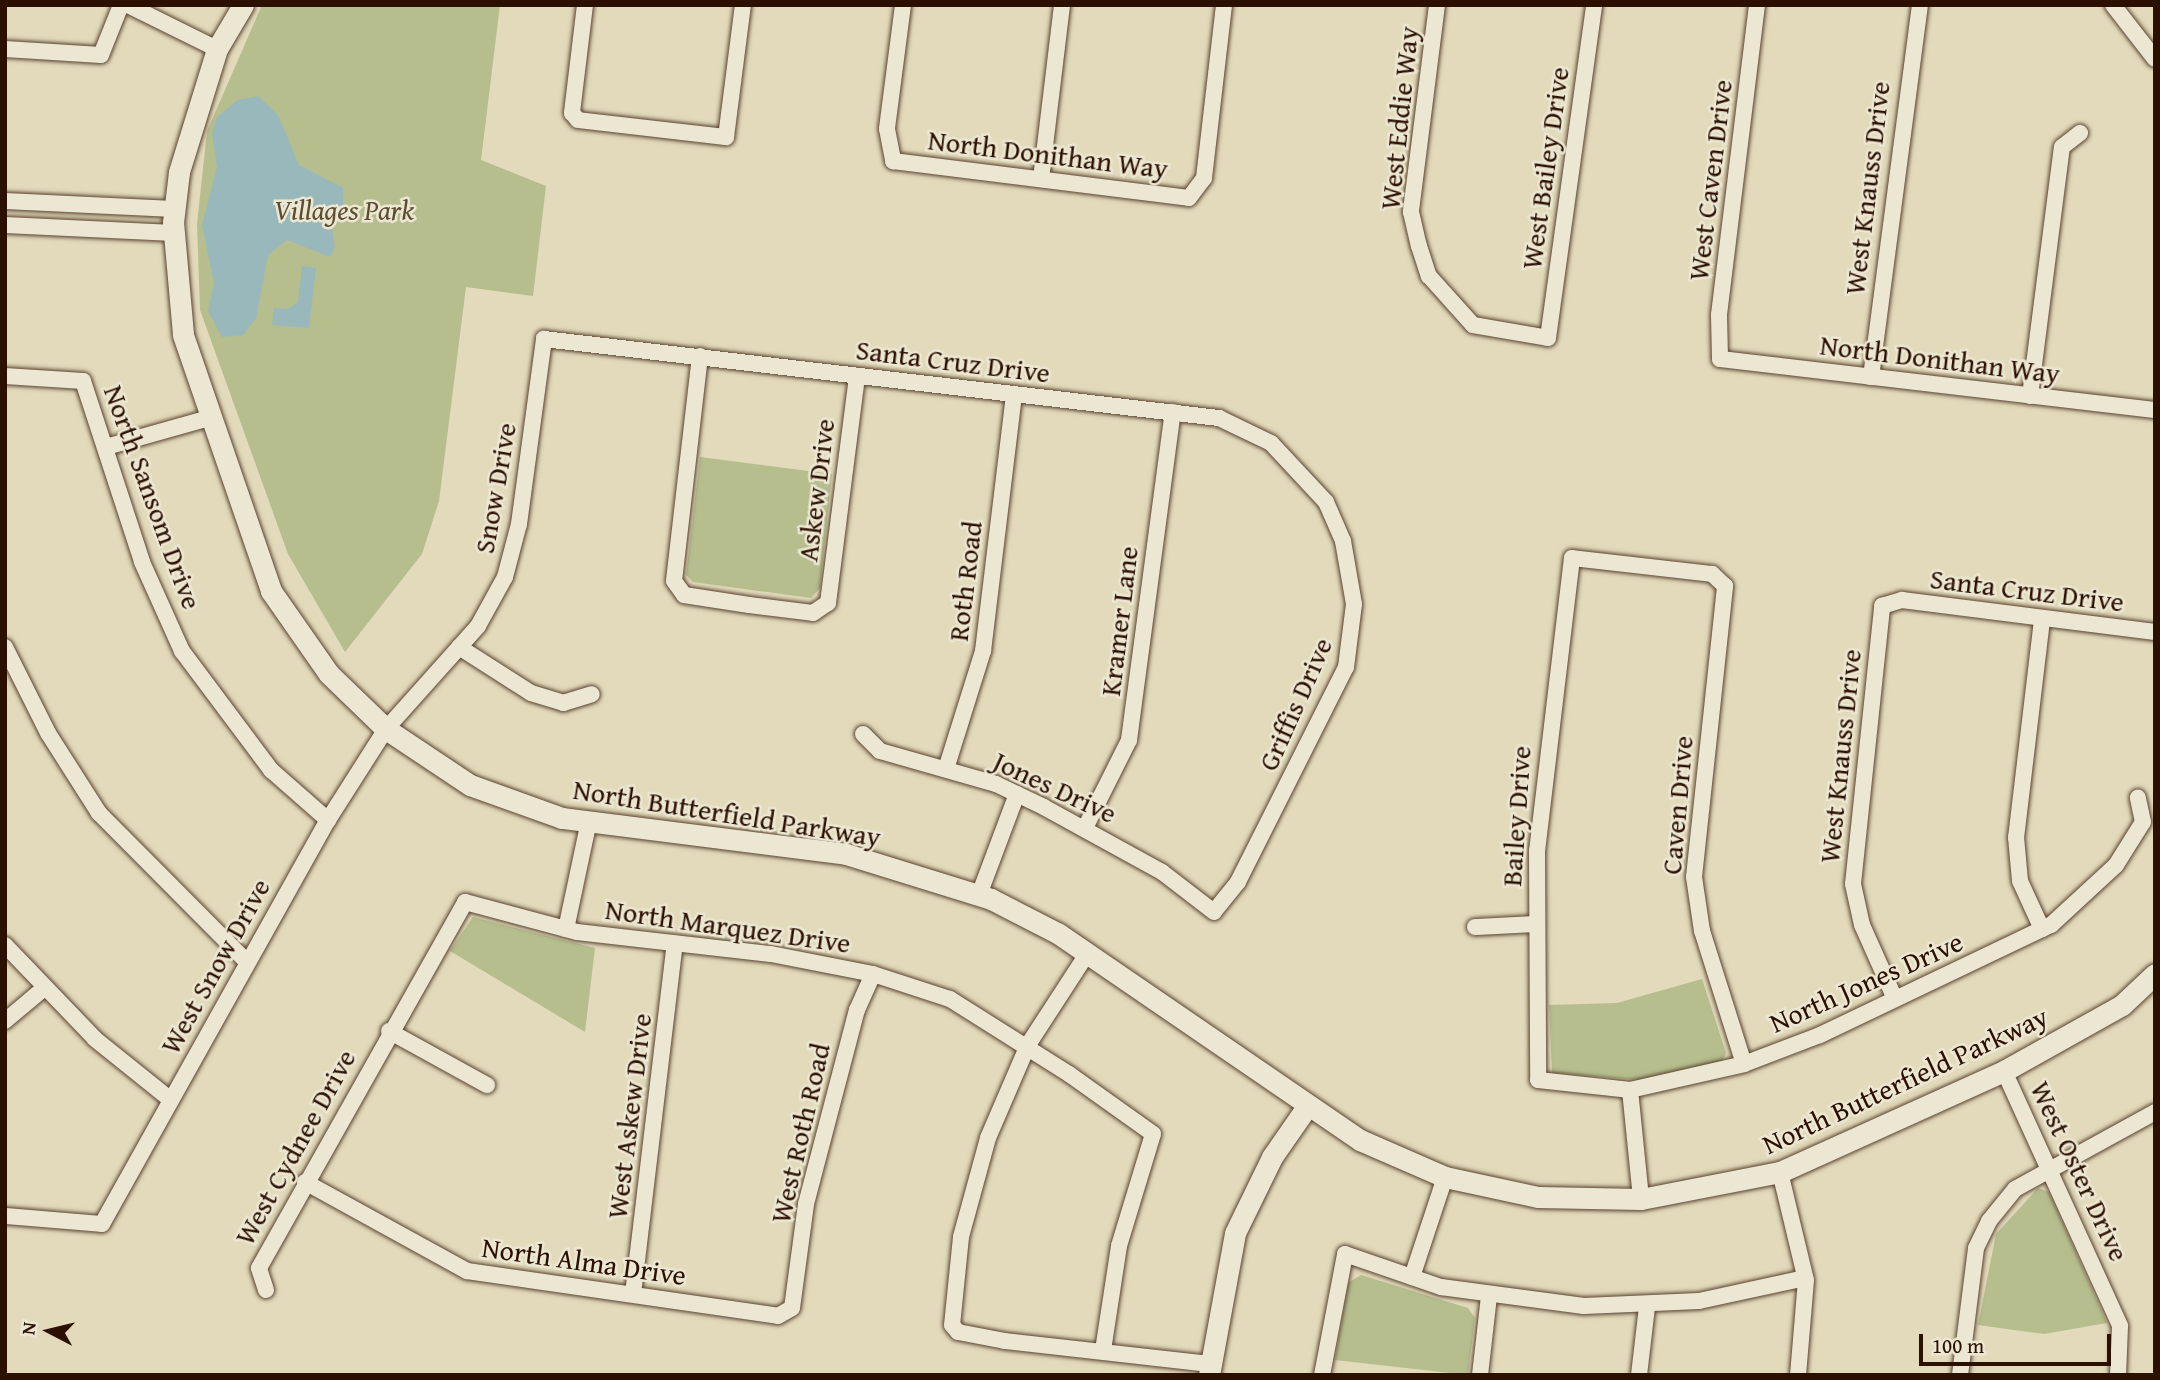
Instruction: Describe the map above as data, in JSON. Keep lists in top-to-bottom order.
{
  "streets": {
    "street": [
      "West Eddie Way",
      "North Donithan Way",
      "West Bailey Drive",
      "West Caven Drive",
      "West Knauss Drive",
      "Santa Cruz Drive",
      "Snow Drive",
      "Askew Drive",
      "North Sansom Drive",
      "Roth Road",
      "Kramer Lane",
      "Griffis Drive",
      "Jones Drive",
      "Caven Drive",
      "North Butterfield Parkway",
      "Bailey Drive",
      "North Marquez Drive",
      "West Snow Drive",
      "North Jones Drive",
      "West Askew Drive",
      "West Roth Road",
      "West Cydnee Drive",
      "West Oster Drive",
      "North Alma Drive"
    ]
  },
  "crossings": [
    ["West Eddie Way", "West Bailey Drive"],
    ["North Donithan Way", "West Caven Drive"],
    ["North Donithan Way", "West Knauss Drive"],
    ["West Knauss Drive", "Santa Cruz Drive"],
    ["West Knauss Drive", "North Jones Drive"],
    ["Santa Cruz Drive", "Snow Drive"],
    ["Santa Cruz Drive", "Askew Drive"],
    ["Santa Cruz Drive", "Roth Road"],
    ["Santa Cruz Drive", "Kramer Lane"],
    ["Santa Cruz Drive", "Griffis Drive"],
    ["Snow Drive", "North Butterfield Parkway"],
    ["Snow Drive", "West Snow Drive"],
    ["North Sansom Drive", "West Snow Drive"],
    ["Roth Road", "Jones Drive"],
    ["Kramer Lane", "Jones Drive"],
    ["Griffis Drive", "Jones Drive"],
    ["Caven Drive", "Bailey Drive"],
    ["Caven Drive", "North Jones Drive"],
    ["North Butterfield Parkway", "West Snow Drive"],
    ["North Butterfield Parkway", "West Oster Drive"],
    ["Bailey Drive", "North Jones Drive"],
    ["North Marquez Drive", "West Askew Drive"],
    ["North Marquez Drive", "West Roth Road"],
    ["North Marquez Drive", "West Cydnee Drive"],
    ["West Askew Drive", "North Alma Drive"],
    ["West Roth Road", "North Alma Drive"],
    ["West Cydnee Drive", "North Alma Drive"]
  ],
  "parks": ["Villages Park"],
  "scale_bar": "100 m",
  "north": "left"
}
